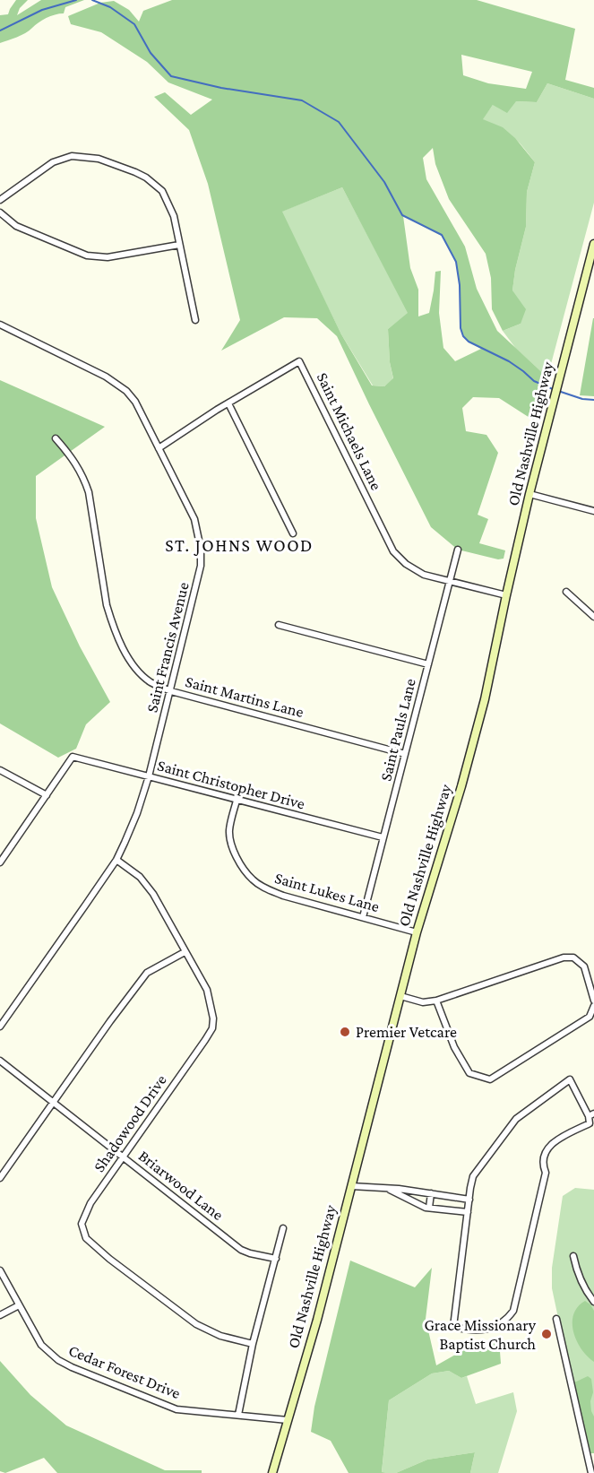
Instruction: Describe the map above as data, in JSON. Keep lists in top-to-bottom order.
{
  "streets": {
    "main road": ["Old Nashville Highway"],
    "street": [
      "Saint Michaels Lane",
      "Saint Francis Avenue",
      "Saint Martins Lane",
      "Saint Pauls Lane",
      "Saint Christopher Drive",
      "Saint Lukes Lane",
      "Shadowood Drive",
      "Briarwood Lane",
      "Cedar Forest Drive"
    ]
  },
  "crossings": [
    ["Saint Michaels Lane", "Old Nashville Highway"],
    ["Saint Michaels Lane", "Saint Francis Avenue"],
    ["Saint Michaels Lane", "Saint Pauls Lane"],
    ["Old Nashville Highway", "Saint Lukes Lane"],
    ["Old Nashville Highway", "Cedar Forest Drive"],
    ["Saint Francis Avenue", "Saint Martins Lane"],
    ["Saint Francis Avenue", "Saint Christopher Drive"],
    ["Saint Francis Avenue", "Shadowood Drive"],
    ["Saint Martins Lane", "Saint Pauls Lane"],
    ["Saint Pauls Lane", "Saint Christopher Drive"],
    ["Saint Pauls Lane", "Saint Lukes Lane"],
    ["Saint Christopher Drive", "Saint Lukes Lane"],
    ["Shadowood Drive", "Briarwood Lane"]
  ],
  "districts": ["ST. JOHNS WOOD"],
  "places": ["Premier Vetcare", "Grace Missionary Baptist Church"]
}
